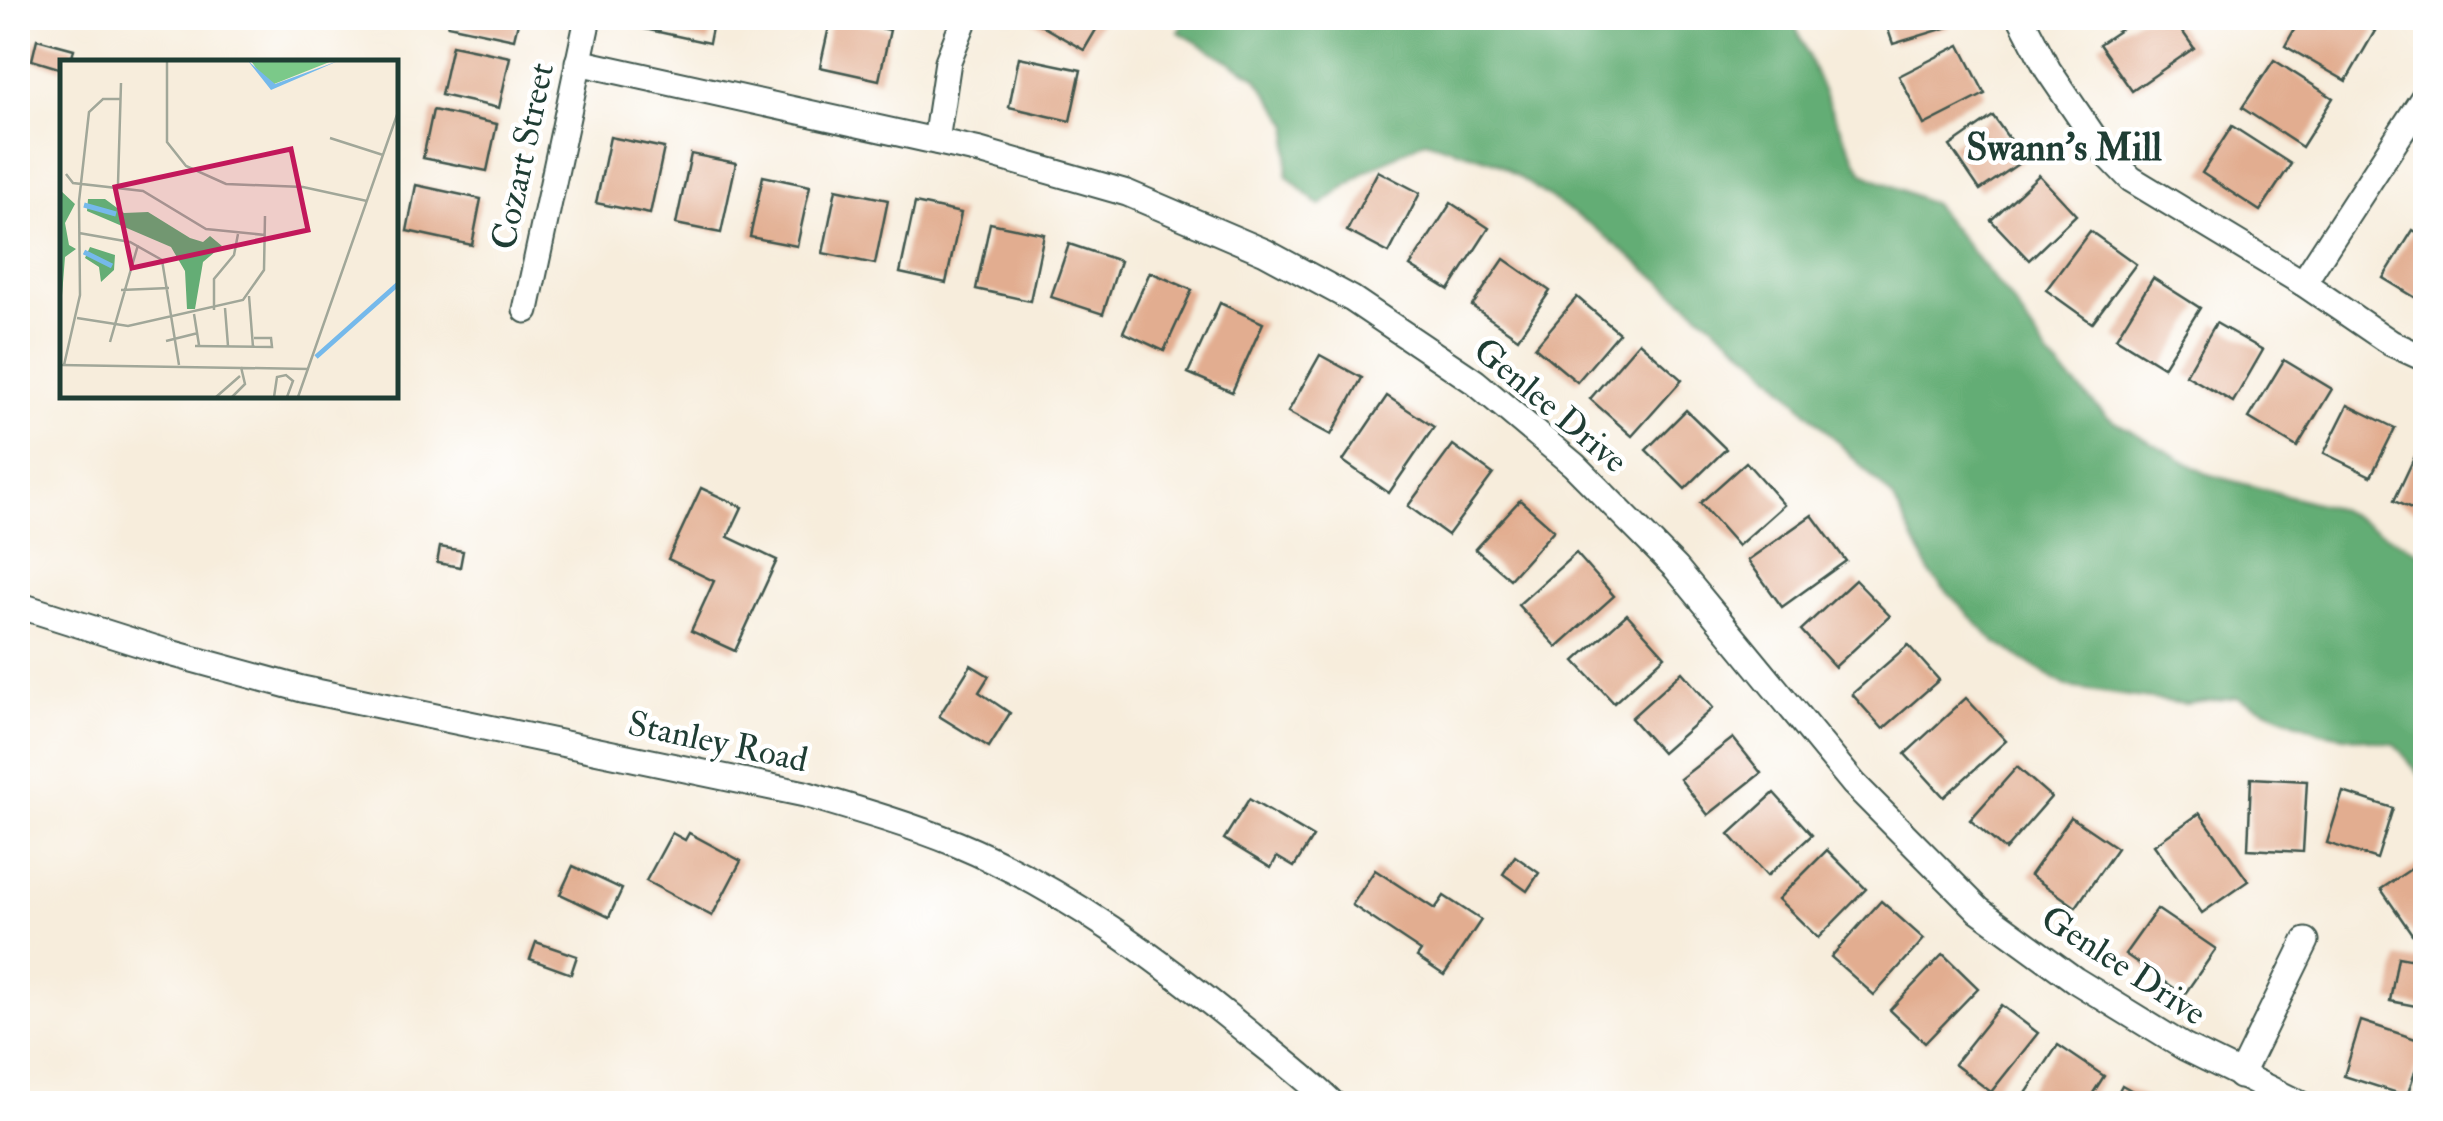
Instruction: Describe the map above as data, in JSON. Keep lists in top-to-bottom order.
{
  "streets": {
    "street": ["Cozart Street", "Genlee Drive", "Stanley Road"]
  },
  "crossings": [
    ["Cozart Street", "Genlee Drive"]
  ],
  "districts": ["Swann's Mill"]
}
